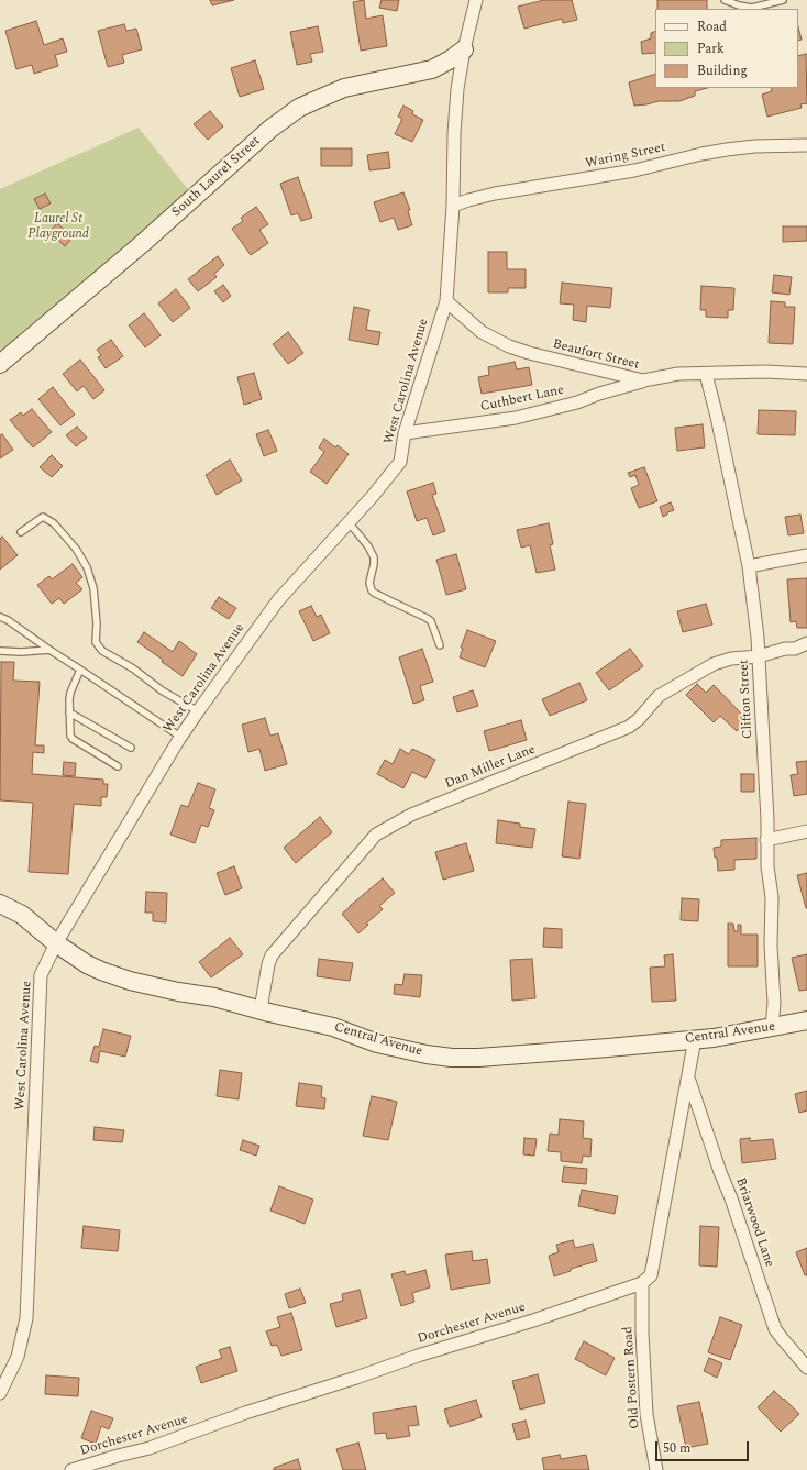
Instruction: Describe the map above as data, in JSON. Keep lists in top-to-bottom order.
{
  "streets": {
    "street": [
      "Waring Street",
      "South Laurel Street",
      "Beaufort Street",
      "West Carolina Avenue",
      "Cuthbert Lane",
      "Clifton Street",
      "Dan Miller Lane",
      "Central Avenue",
      "Briarwood Lane",
      "Dorchester Avenue",
      "Old Postern Road"
    ]
  },
  "crossings": [
    ["Waring Street", "West Carolina Avenue"],
    ["South Laurel Street", "West Carolina Avenue"],
    ["Beaufort Street", "West Carolina Avenue"],
    ["Beaufort Street", "Cuthbert Lane"],
    ["Beaufort Street", "Clifton Street"],
    ["West Carolina Avenue", "Cuthbert Lane"],
    ["West Carolina Avenue", "Central Avenue"],
    ["Clifton Street", "Dan Miller Lane"],
    ["Clifton Street", "Central Avenue"],
    ["Dan Miller Lane", "Central Avenue"],
    ["Dorchester Avenue", "Old Postern Road"]
  ],
  "parks": ["Laurel St Playground"],
  "legend": ["Road", "Park", "Building"],
  "scale_bar": "50 m"
}
